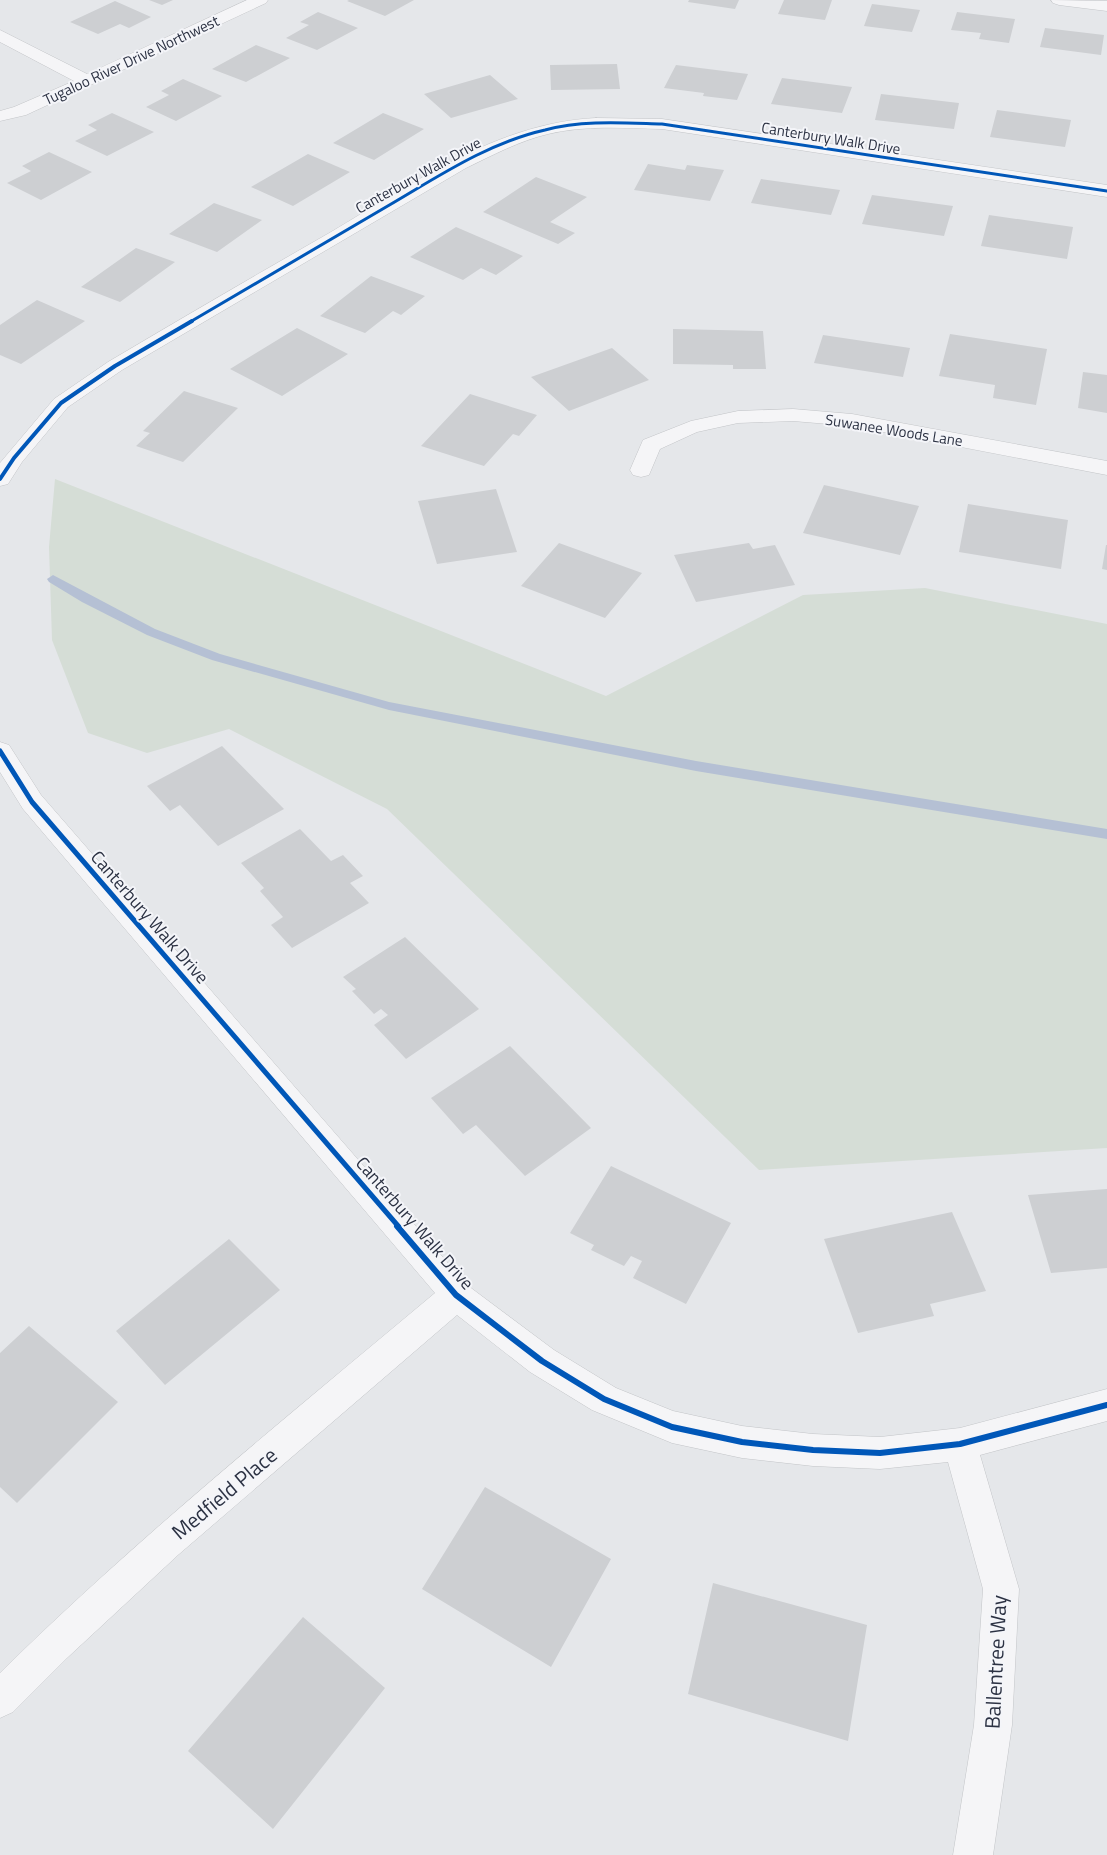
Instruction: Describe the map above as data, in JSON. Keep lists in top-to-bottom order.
{
  "streets": {
    "street": [
      "Tugaloo River Drive Northwest",
      "Canterbury Walk Drive",
      "Suwanee Woods Lane",
      "Medfield Place",
      "Ballentree Way"
    ]
  },
  "crossings": [
    ["Canterbury Walk Drive", "Medfield Place"],
    ["Canterbury Walk Drive", "Ballentree Way"]
  ]
}
